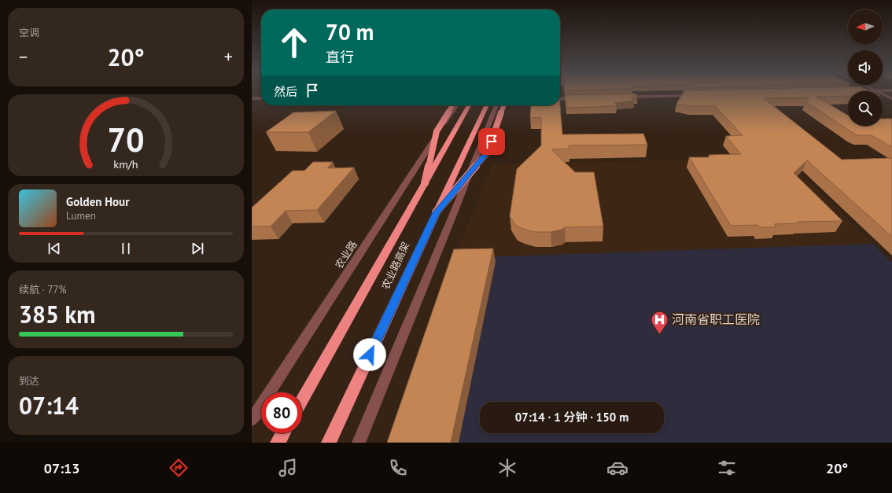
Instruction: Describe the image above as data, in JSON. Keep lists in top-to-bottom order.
{
  "streets": {
    "highway": ["农业路高架"],
    "street": ["农业路"]
  },
  "places": {
    "hospital": ["河南省职工医院"]
  },
  "north": "left",
  "page": {
    "tile": [
      "空调",
      ["续航 · 77%", "385 km"],
      ["到达", "07:14"]
    ],
    "turn": ["70 m", "直行"],
    "heat": ["−", "20°", "+"],
    "then": "然后",
    "song": ["Golden Hour", "Lumen"],
    "limit": "80",
    "trip": "07:14 · 1 分钟 · 150 m",
    "tabs": ["07:13", "20°"],
    "gauge": ["70", "km/h"]
  }
}
